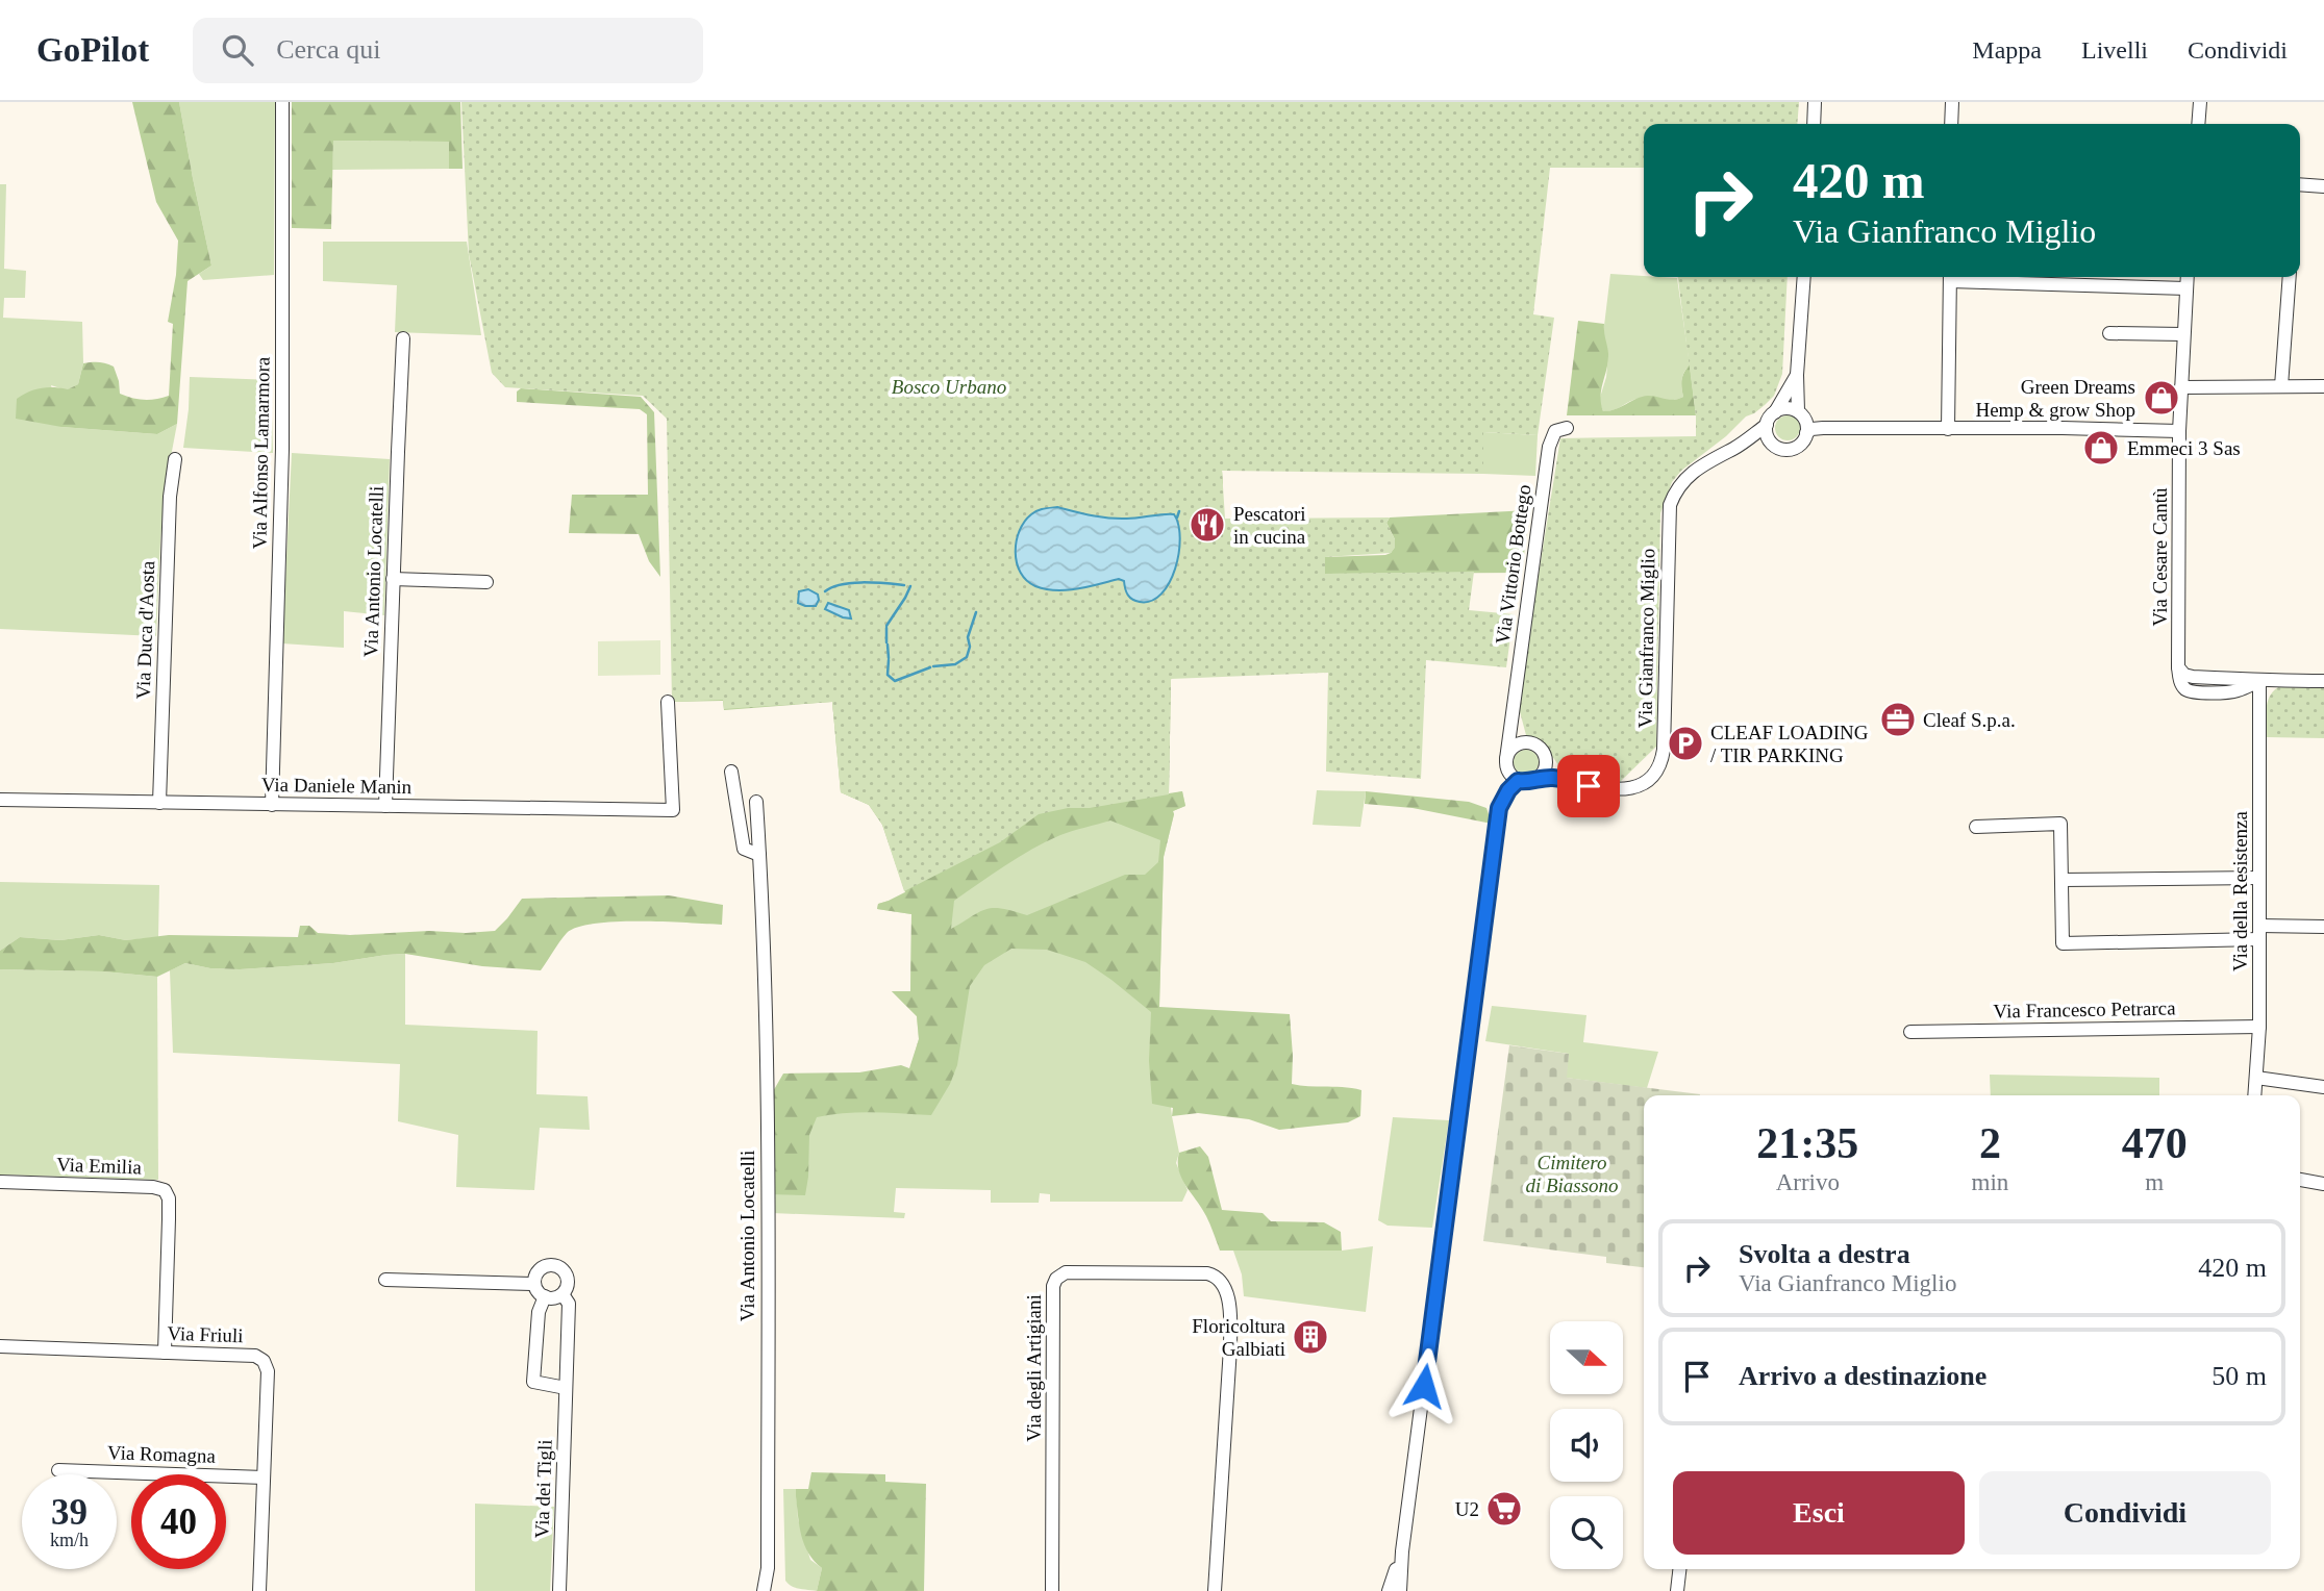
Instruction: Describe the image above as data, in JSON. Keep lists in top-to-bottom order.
{
  "streets": {
    "street": [
      "Via Alfonso Lamarmora",
      "Via Cesare Cantù",
      "Via Vittorio Bottego",
      "Via Antonio Locatelli",
      "Via Duca d'Aosta",
      "Via Gianfranco Miglio",
      "Via Daniele Manin",
      "Via della Resistenza",
      "Via Francesco Petrarca",
      "Via Emilia",
      "Via Friuli",
      "Via degli Artigiani",
      "Via Romagna",
      "Via dei Tigli"
    ]
  },
  "crossings": [
    ["Via Alfonso Lamarmora", "Via Daniele Manin"],
    ["Via Cesare Cantù", "Via della Resistenza"],
    ["Via Vittorio Bottego", "Via Gianfranco Miglio"],
    ["Via Antonio Locatelli", "Via Daniele Manin"],
    ["Via Duca d'Aosta", "Via Daniele Manin"],
    ["Via della Resistenza", "Via Francesco Petrarca"],
    ["Via Emilia", "Via Friuli"],
    ["Via Friuli", "Via Romagna"]
  ],
  "parks": ["Bosco Urbano", "Cimitero di Biassono"],
  "places": {
    "shop": ["Green Dreams Hemp & grow Shop", "Emmeci 3 Sas"],
    "restaurant": ["Pescatori in cucina"],
    "office": ["Cleaf S.p.a."],
    "parking": ["CLEAF LOADING / TIR PARKING"],
    "building": ["Floricoltura Galbiati"],
    "supermarket": ["U2"]
  },
  "north": "right",
  "page": {
    "header": "GoPilot",
    "search": "Cerca qui",
    "nav": ["Mappa", "Livelli", "Condividi"],
    "turn": ["420 m", "Via Gianfranco Miglio"],
    "eta": [
      "21:35",
      "Arrivo",
      "2",
      "min",
      "470",
      "m"
    ],
    "list": [
      {
        "name": "Svolta a destra",
        "note": "Via Gianfranco Miglio",
        "value": "420 m"
      },
      {
        "name": "Arrivo a destinazione",
        "value": "50 m"
      }
    ],
    "buttons": ["Esci", "Condividi"],
    "speed": "39 km/h",
    "limit": "40"
  }
}
